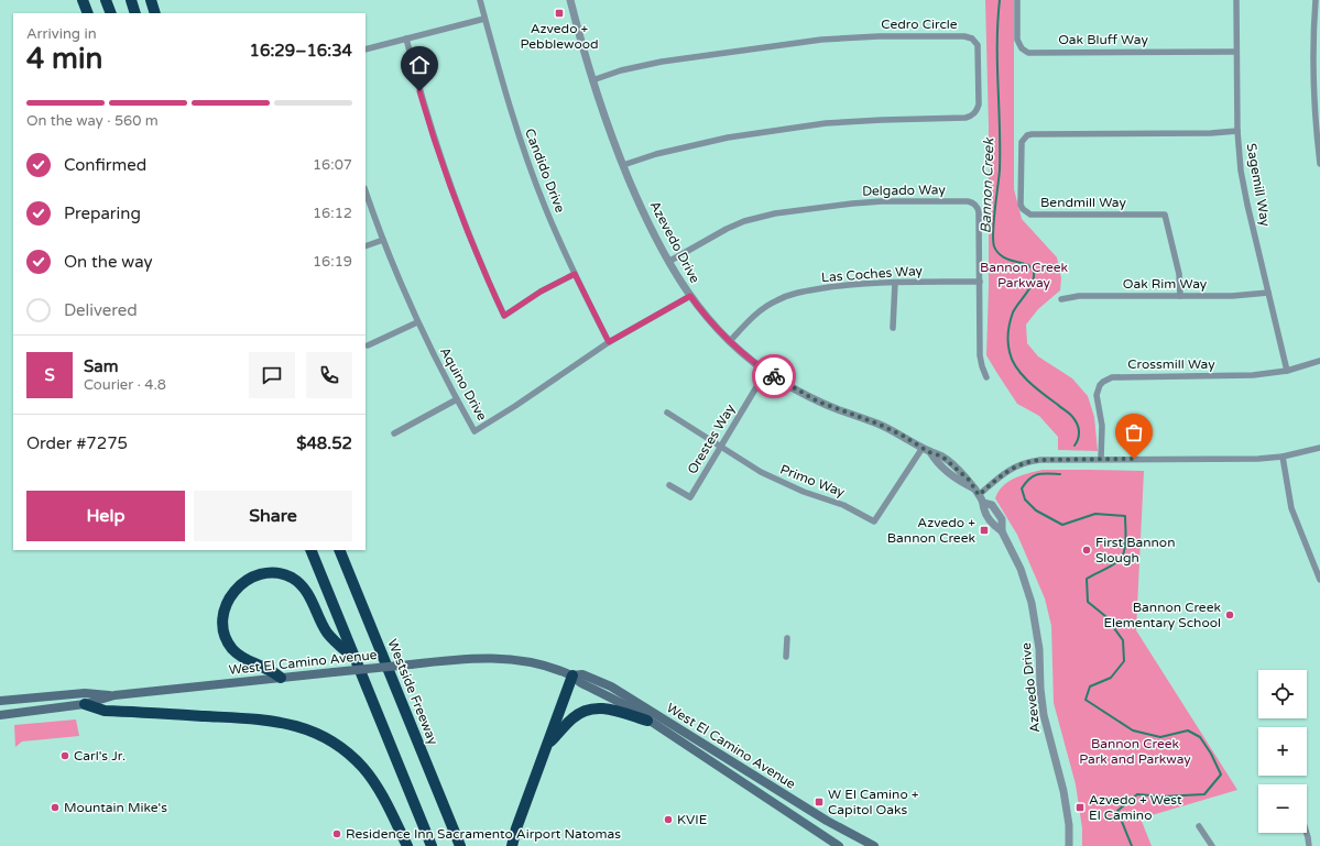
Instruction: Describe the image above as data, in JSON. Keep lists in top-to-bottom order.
{
  "streets": {
    "highway": ["Westside Freeway"],
    "main road": ["West El Camino Avenue"],
    "street": [
      "Cedro Circle",
      "Oak Bluff Way",
      "Candido Drive",
      "Sagemill Way",
      "Delgado Way",
      "Bendmill Way",
      "Azevedo Drive",
      "Las Coches Way",
      "Oak Rim Way",
      "Crossmill Way",
      "Aquino Drive",
      "Orestes Way",
      "Primo Way"
    ]
  },
  "crossings": [
    ["Cedro Circle", "Azevedo Drive"],
    ["Oak Bluff Way", "Sagemill Way"],
    ["Candido Drive", "Aquino Drive"],
    ["Sagemill Way", "Bendmill Way"],
    ["Sagemill Way", "Oak Rim Way"],
    ["Sagemill Way", "Crossmill Way"],
    ["Delgado Way", "Azevedo Drive"],
    ["Delgado Way", "Las Coches Way"],
    ["Bendmill Way", "Oak Rim Way"],
    ["Azevedo Drive", "Las Coches Way"],
    ["Azevedo Drive", "Aquino Drive"],
    ["Azevedo Drive", "Orestes Way"],
    ["Azevedo Drive", "Primo Way"],
    ["Orestes Way", "Primo Way"]
  ],
  "water": ["Bannon Creek"],
  "parks": ["Bannon Creek Parkway", "Bannon Creek Park and Parkway"],
  "places": {
    "transit": [
      "Azvedo + Pebblewood",
      "Azvedo + Bannon Creek",
      "W El Camino + Capitol Oaks",
      "Azvedo + West El Camino"
    ],
    "other": [
      "First Bannon Slough",
      "Bannon Creek Elementary School",
      "Carl's Jr.",
      "Mountain Mike's",
      "KVIE",
      "Residence Inn Sacramento Airport Natomas"
    ]
  },
  "page": {
    "heading": ["4 min", "Arriving in", "16:29–16:34"],
    "panel": [
      "Sam",
      "Courier · 4.8",
      "Order #7275",
      "$48.52"
    ],
    "bar": "On the way · 560 m",
    "list": [
      ["Confirmed", "16:07"],
      ["Preparing", "16:12"],
      ["On the way", "16:19"],
      "Delivered"
    ],
    "round": "S",
    "buttons": ["Help", "Share"],
    "map_buttons": ["+", "−"]
  }
}
